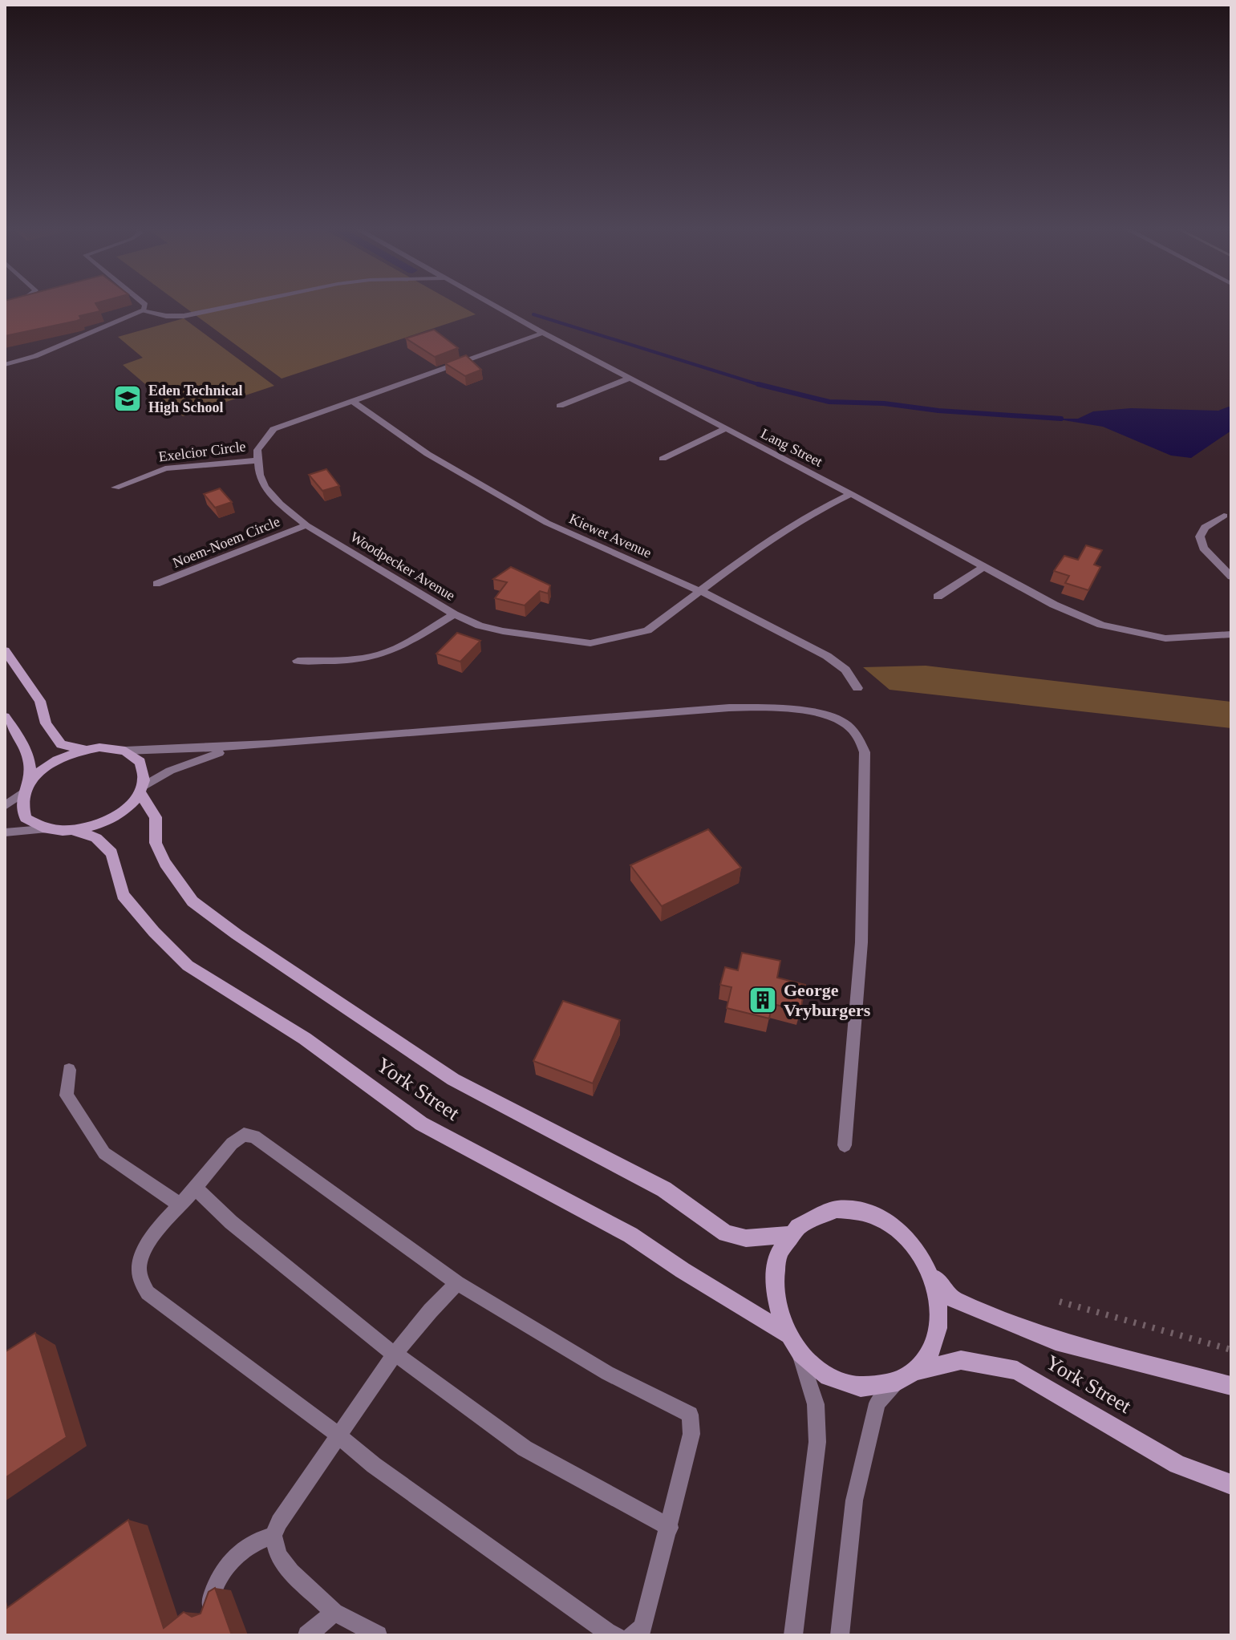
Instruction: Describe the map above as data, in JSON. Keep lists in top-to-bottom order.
{
  "streets": {
    "main road": ["York Street"],
    "street": [
      "Lang Street",
      "Exelcior Circle",
      "Kiewet Avenue",
      "Noem-Noem Circle",
      "Woodpecker Avenue"
    ]
  },
  "crossings": [
    ["Lang Street", "Woodpecker Avenue"],
    ["Exelcior Circle", "Woodpecker Avenue"],
    ["Kiewet Avenue", "Woodpecker Avenue"],
    ["Noem-Noem Circle", "Woodpecker Avenue"]
  ],
  "places": {
    "school or university": ["Eden Technical High School"],
    "building": ["George Vryburgers"]
  }
}
